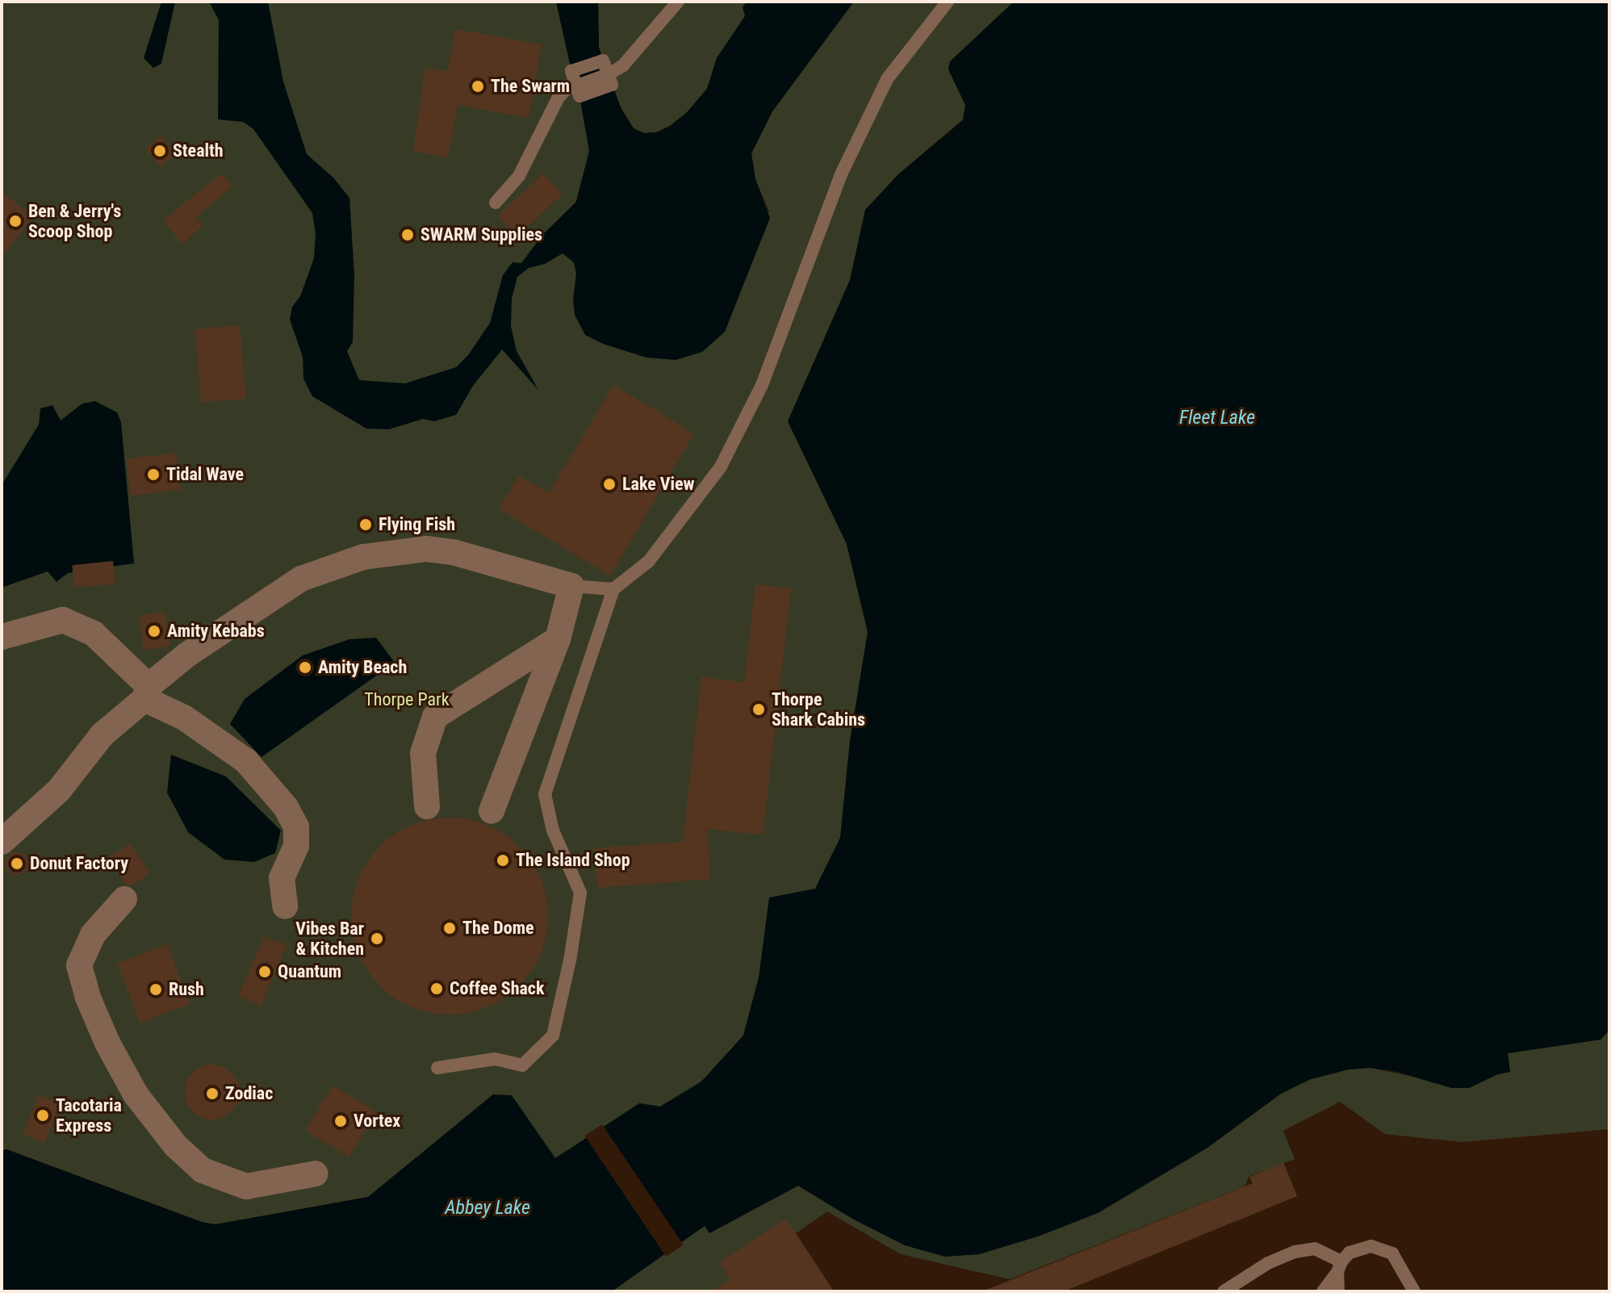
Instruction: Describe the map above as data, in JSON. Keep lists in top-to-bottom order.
{
  "water": ["Fleet Lake", "Abbey Lake"],
  "parks": ["Thorpe Park"],
  "places": [
    "The Swarm",
    "Stealth",
    "Ben & Jerry's Scoop Shop",
    "SWARM Supplies",
    "Tidal Wave",
    "Lake View",
    "Flying Fish",
    "Amity Kebabs",
    "Amity Beach",
    "Thorpe Shark Cabins",
    "The Island Shop",
    "Donut Factory",
    "The Dome",
    "Vibes Bar & Kitchen",
    "Quantum",
    "Coffee Shack",
    "Rush",
    "Zodiac",
    "Tacotaria Express",
    "Vortex"
  ]
}
